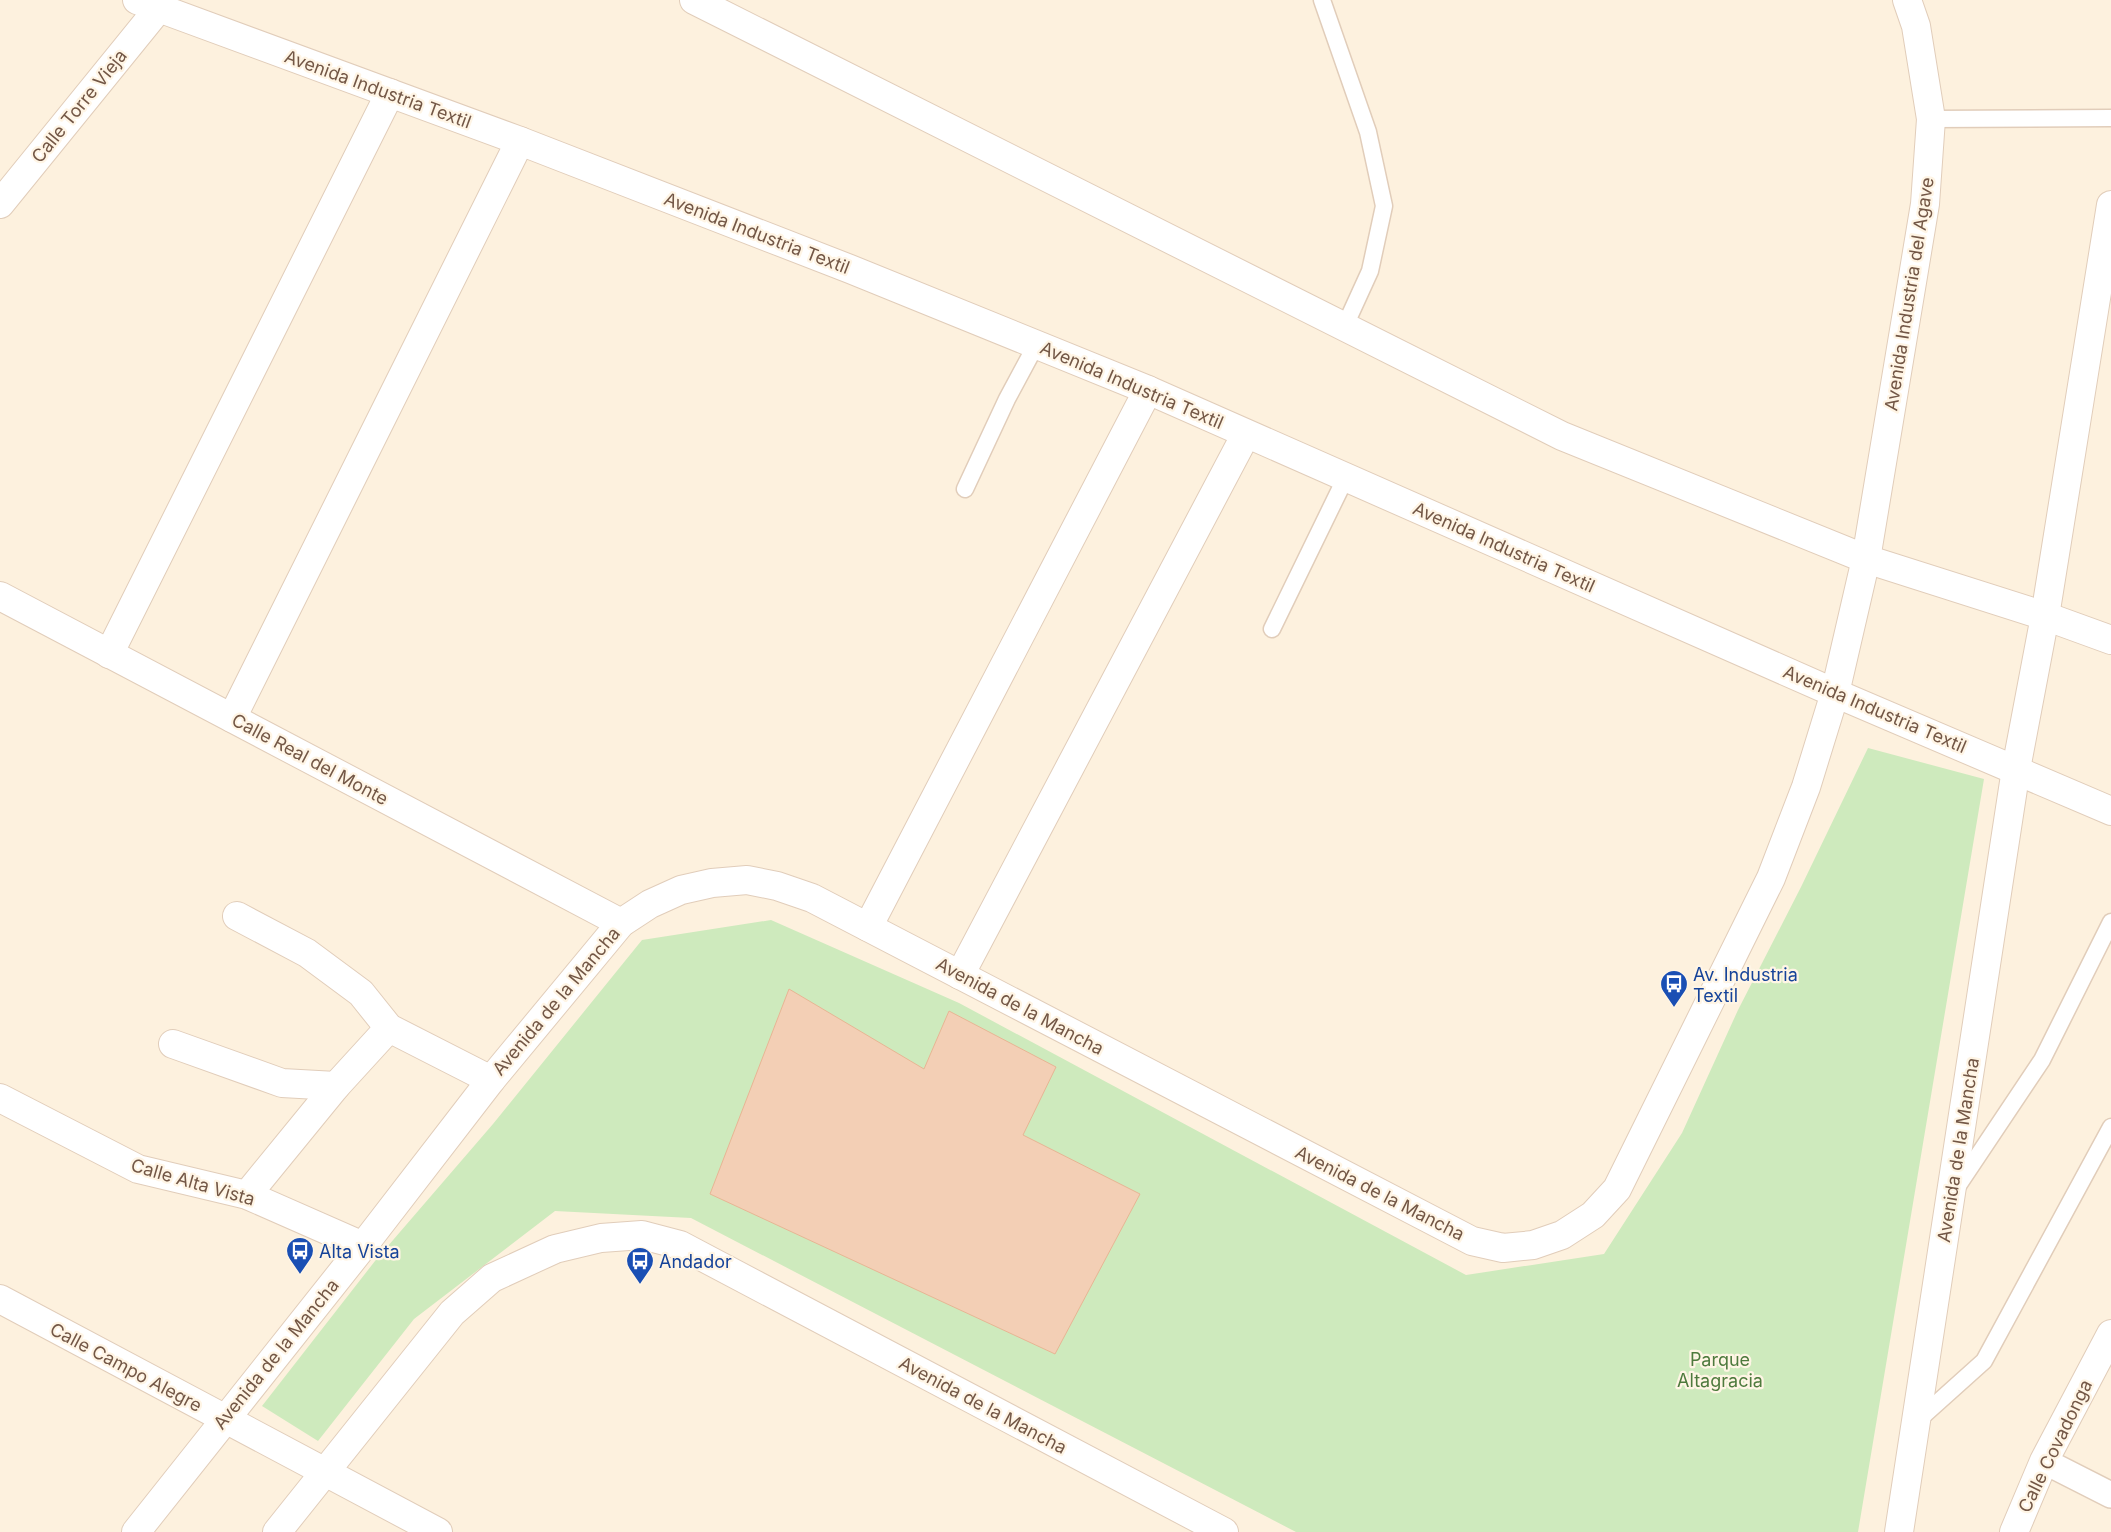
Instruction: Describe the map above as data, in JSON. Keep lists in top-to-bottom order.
{
  "streets": {
    "street": [
      "Avenida Industria Textil",
      "Calle Torre Vieja",
      "Avenida Industria del Agave",
      "Calle Real del Monte",
      "Avenida de la Mancha",
      "Calle Alta Vista",
      "Calle Campo Alegre",
      "Calle Covadonga"
    ]
  },
  "crossings": [
    ["Avenida Industria Textil", "Calle Torre Vieja"],
    ["Avenida Industria Textil", "Avenida Industria del Agave"],
    ["Avenida Industria Textil", "Avenida de la Mancha"],
    ["Avenida Industria del Agave", "Avenida de la Mancha"],
    ["Calle Real del Monte", "Avenida de la Mancha"],
    ["Avenida de la Mancha", "Calle Alta Vista"],
    ["Avenida de la Mancha", "Calle Campo Alegre"]
  ],
  "parks": ["Parque Altagracia"],
  "places": {
    "bus stop": ["Av. Industria Textil", "Alta Vista", "Andador"]
  }
}
